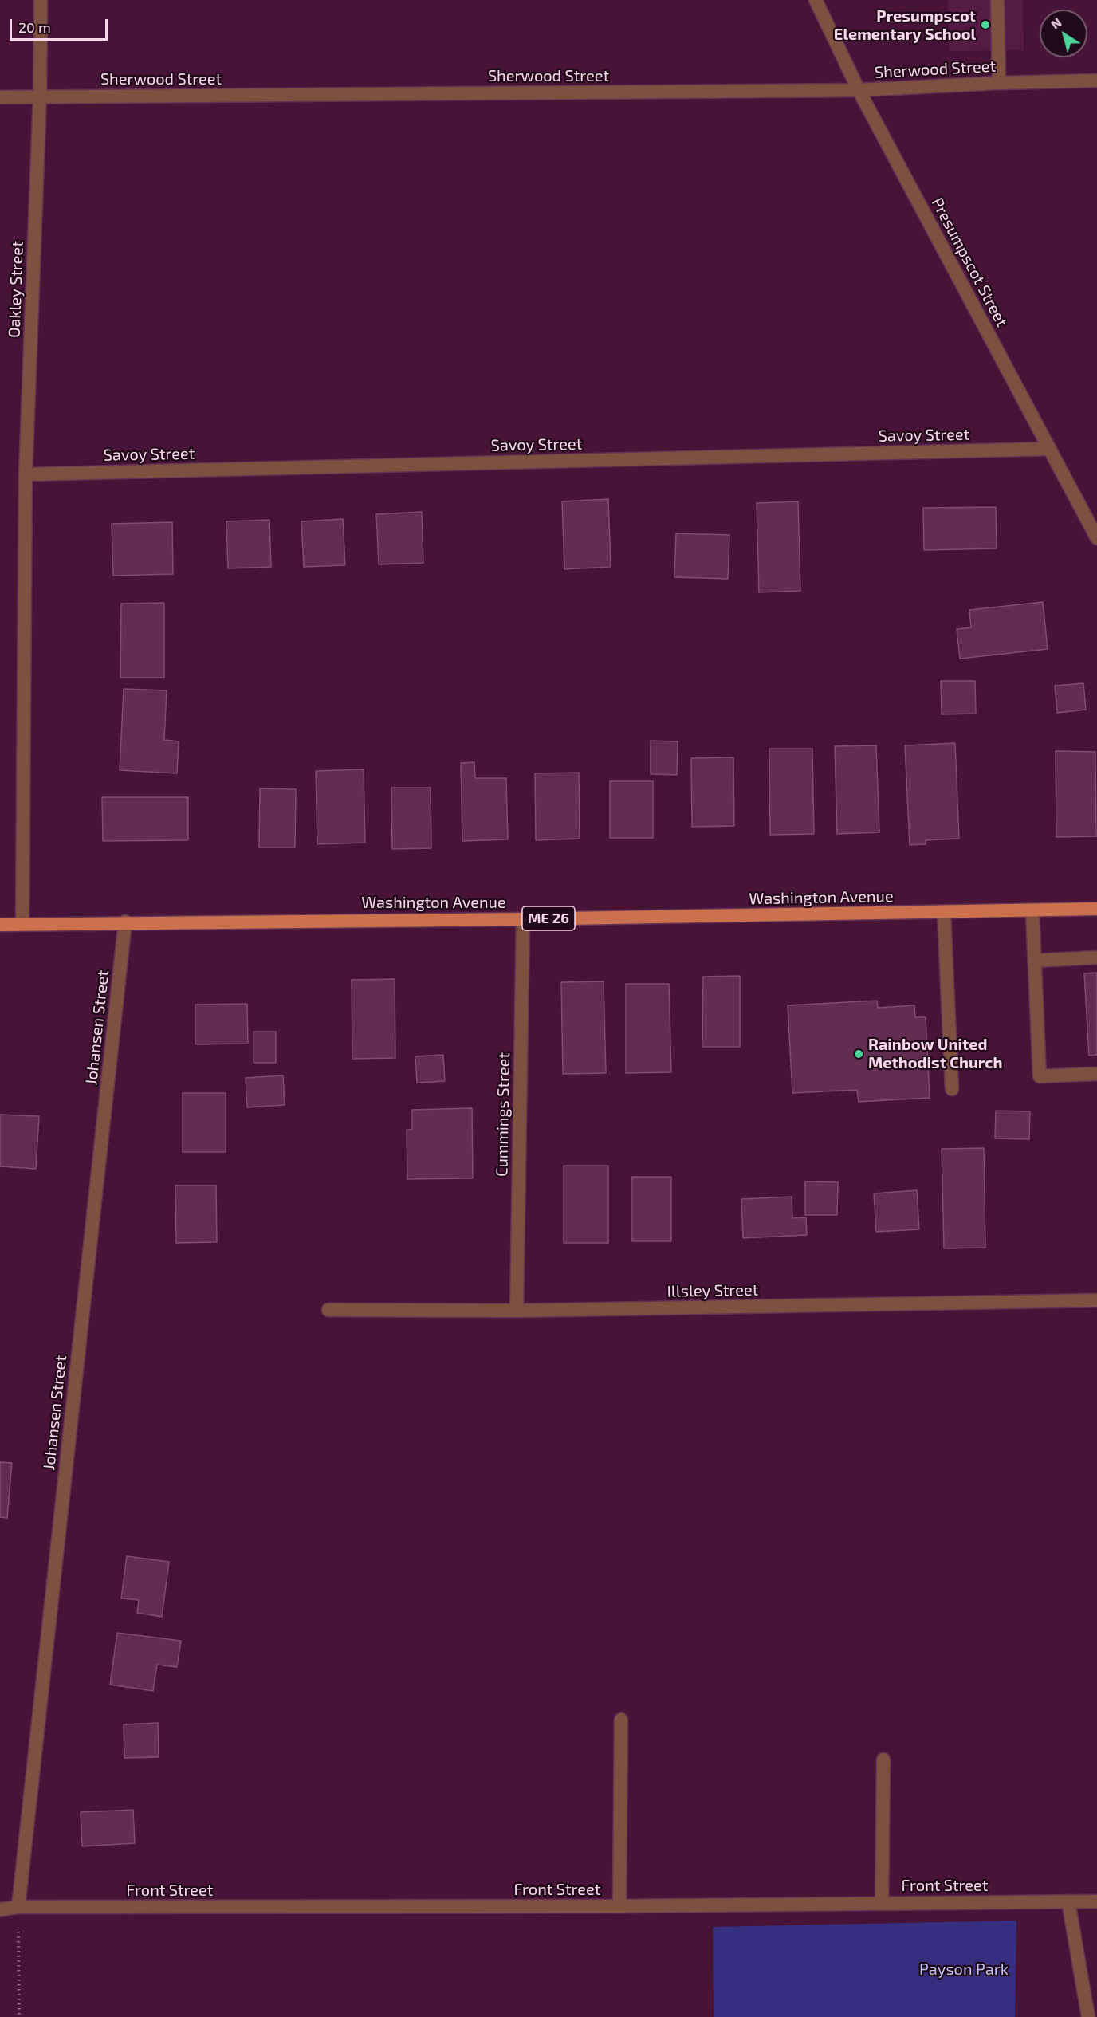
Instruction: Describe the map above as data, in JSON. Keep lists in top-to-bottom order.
{
  "streets": {
    "main road": ["Washington Avenue", "ME 26"],
    "street": [
      "Sherwood Street",
      "Presumpscot Street",
      "Oakley Street",
      "Savoy Street",
      "Johansen Street",
      "Cummings Street",
      "Illsley Street",
      "Front Street"
    ]
  },
  "crossings": [
    ["Sherwood Street", "Presumpscot Street"],
    ["Sherwood Street", "Oakley Street"],
    ["Presumpscot Street", "Savoy Street"],
    ["Oakley Street", "Savoy Street"],
    ["Oakley Street", "Washington Avenue"],
    ["Washington Avenue", "Johansen Street"],
    ["Washington Avenue", "Cummings Street"],
    ["Johansen Street", "Front Street"],
    ["Cummings Street", "Illsley Street"]
  ],
  "parks": ["Payson Park"],
  "places": ["Presumpscot Elementary School", "Rainbow United Methodist Church"],
  "scale_bar": "20 m",
  "north": "top left"
}
